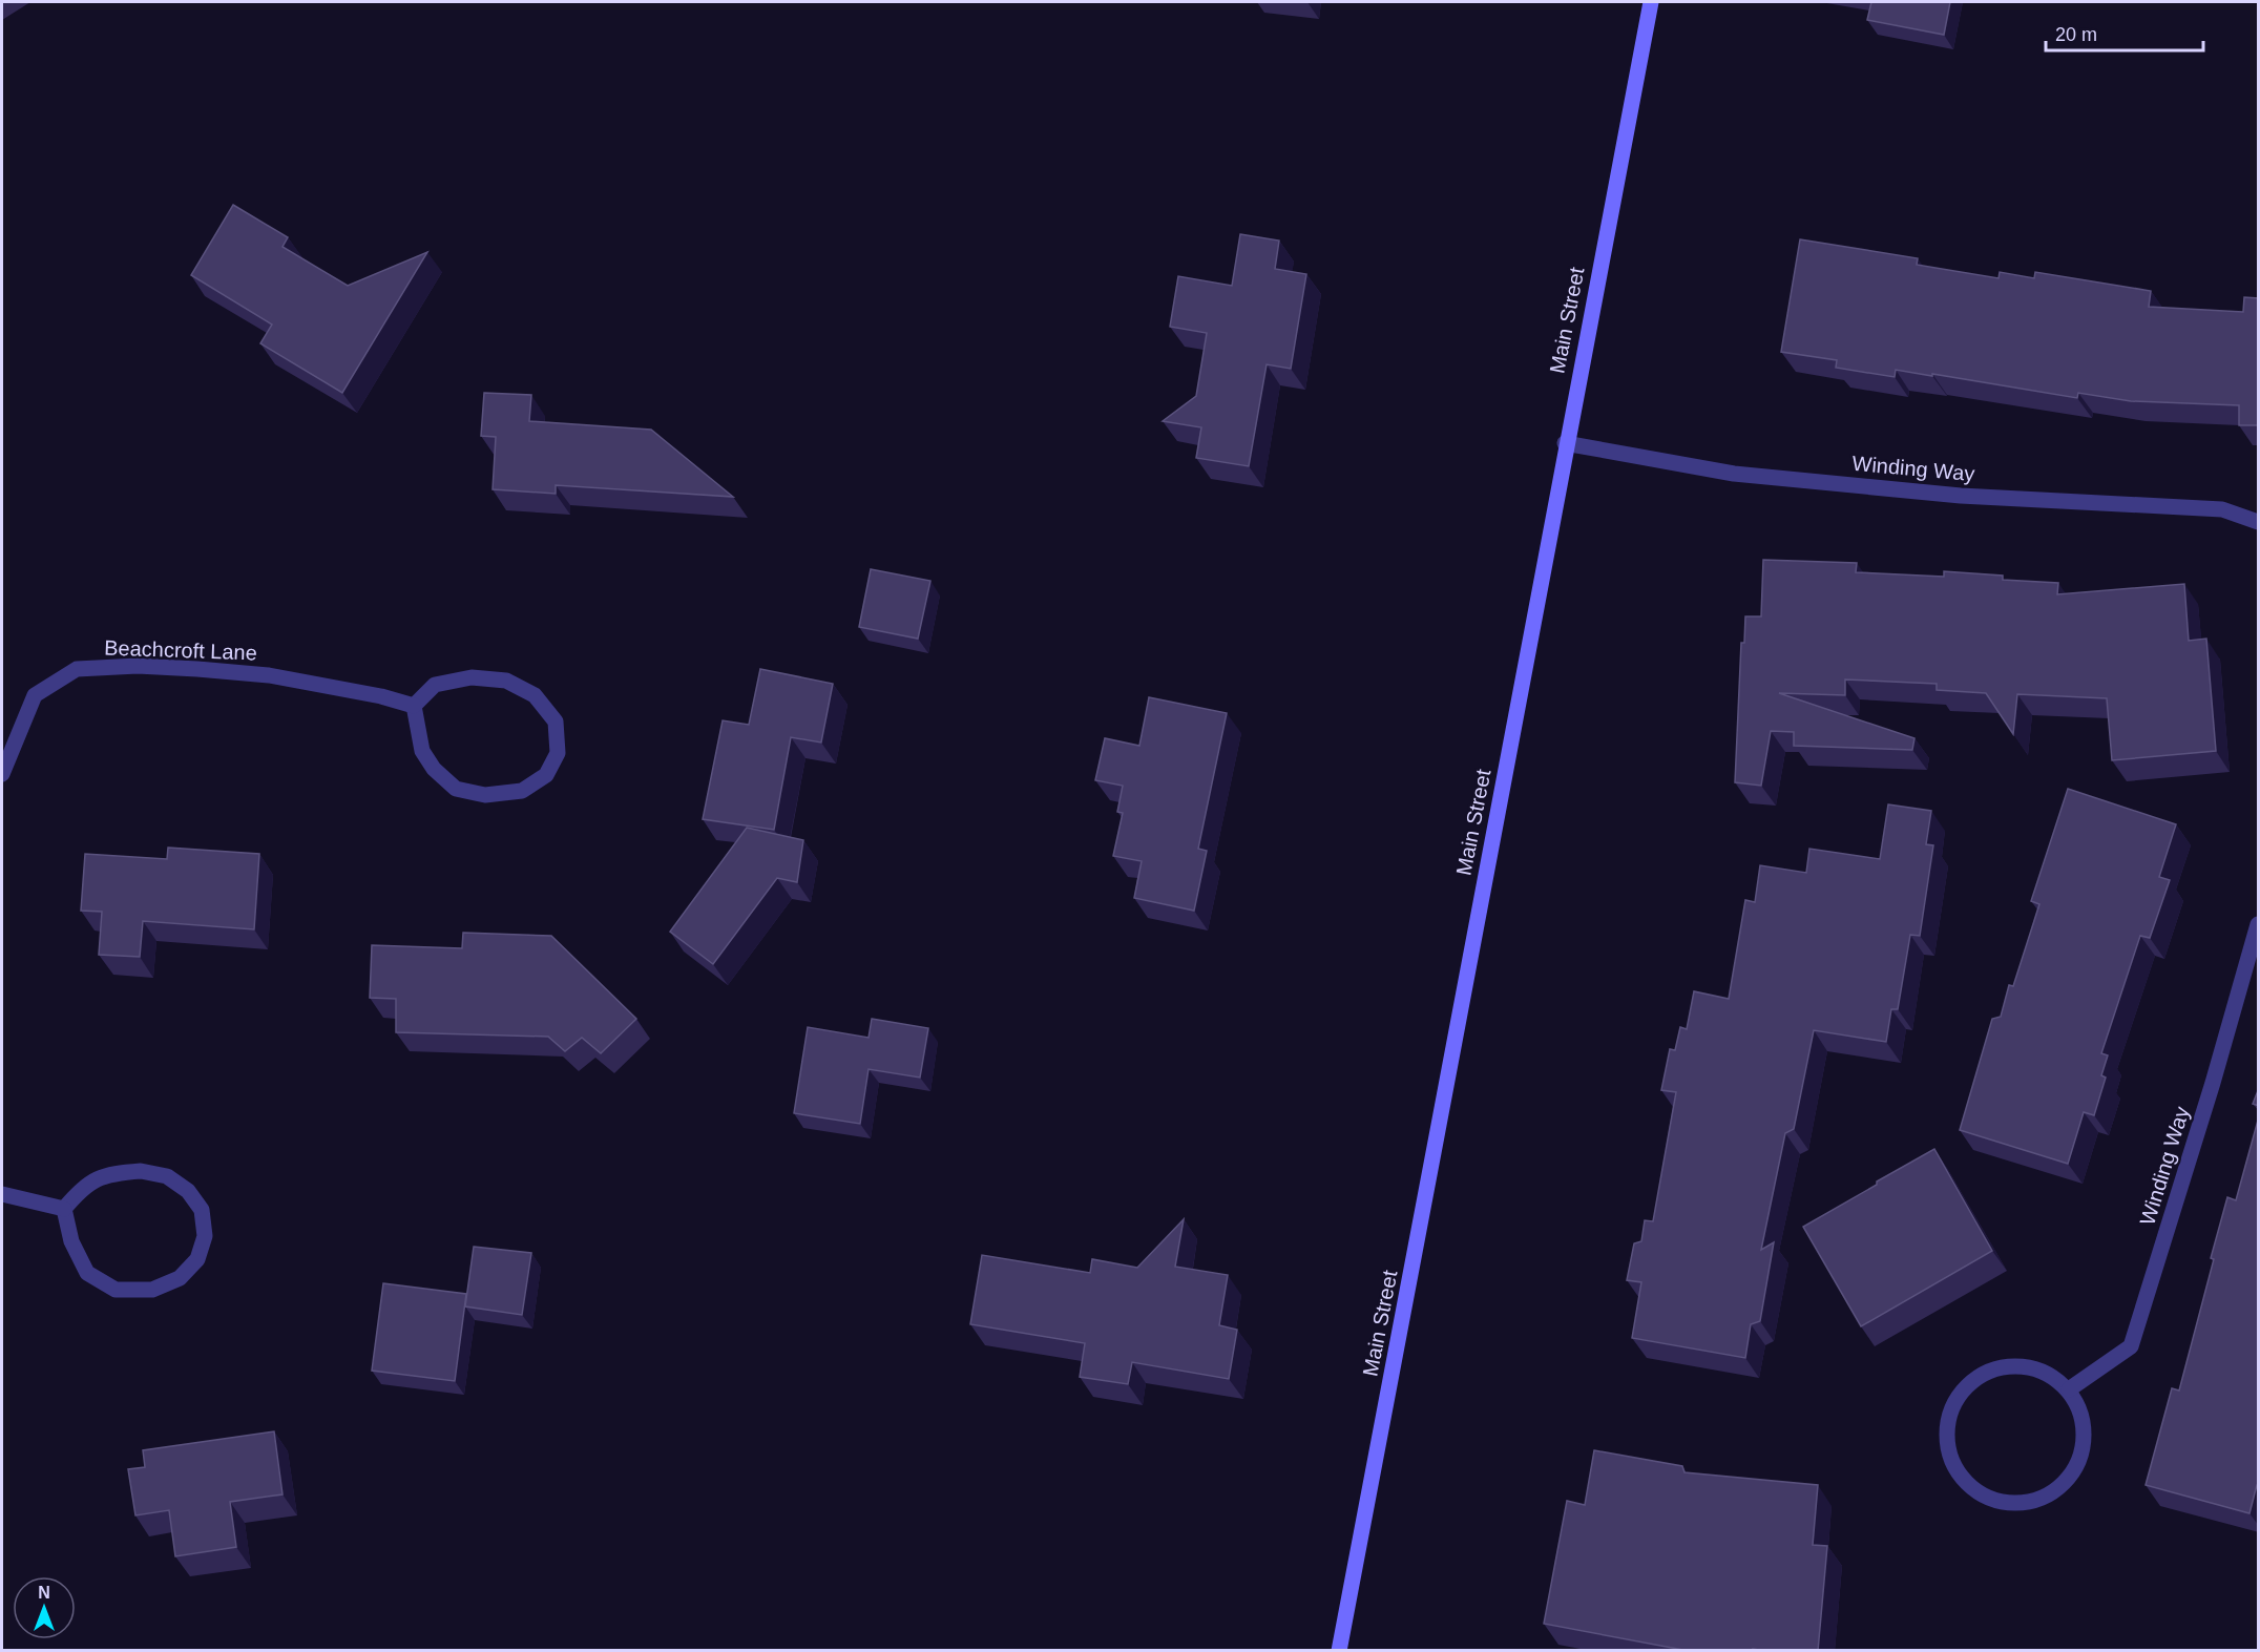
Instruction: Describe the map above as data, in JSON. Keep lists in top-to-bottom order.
{
  "streets": {
    "main road": ["Main Street"],
    "street": ["Winding Way", "Beachcroft Lane"]
  },
  "crossings": [
    ["Main Street", "Winding Way"]
  ],
  "scale_bar": "20 m",
  "north": "top"
}
